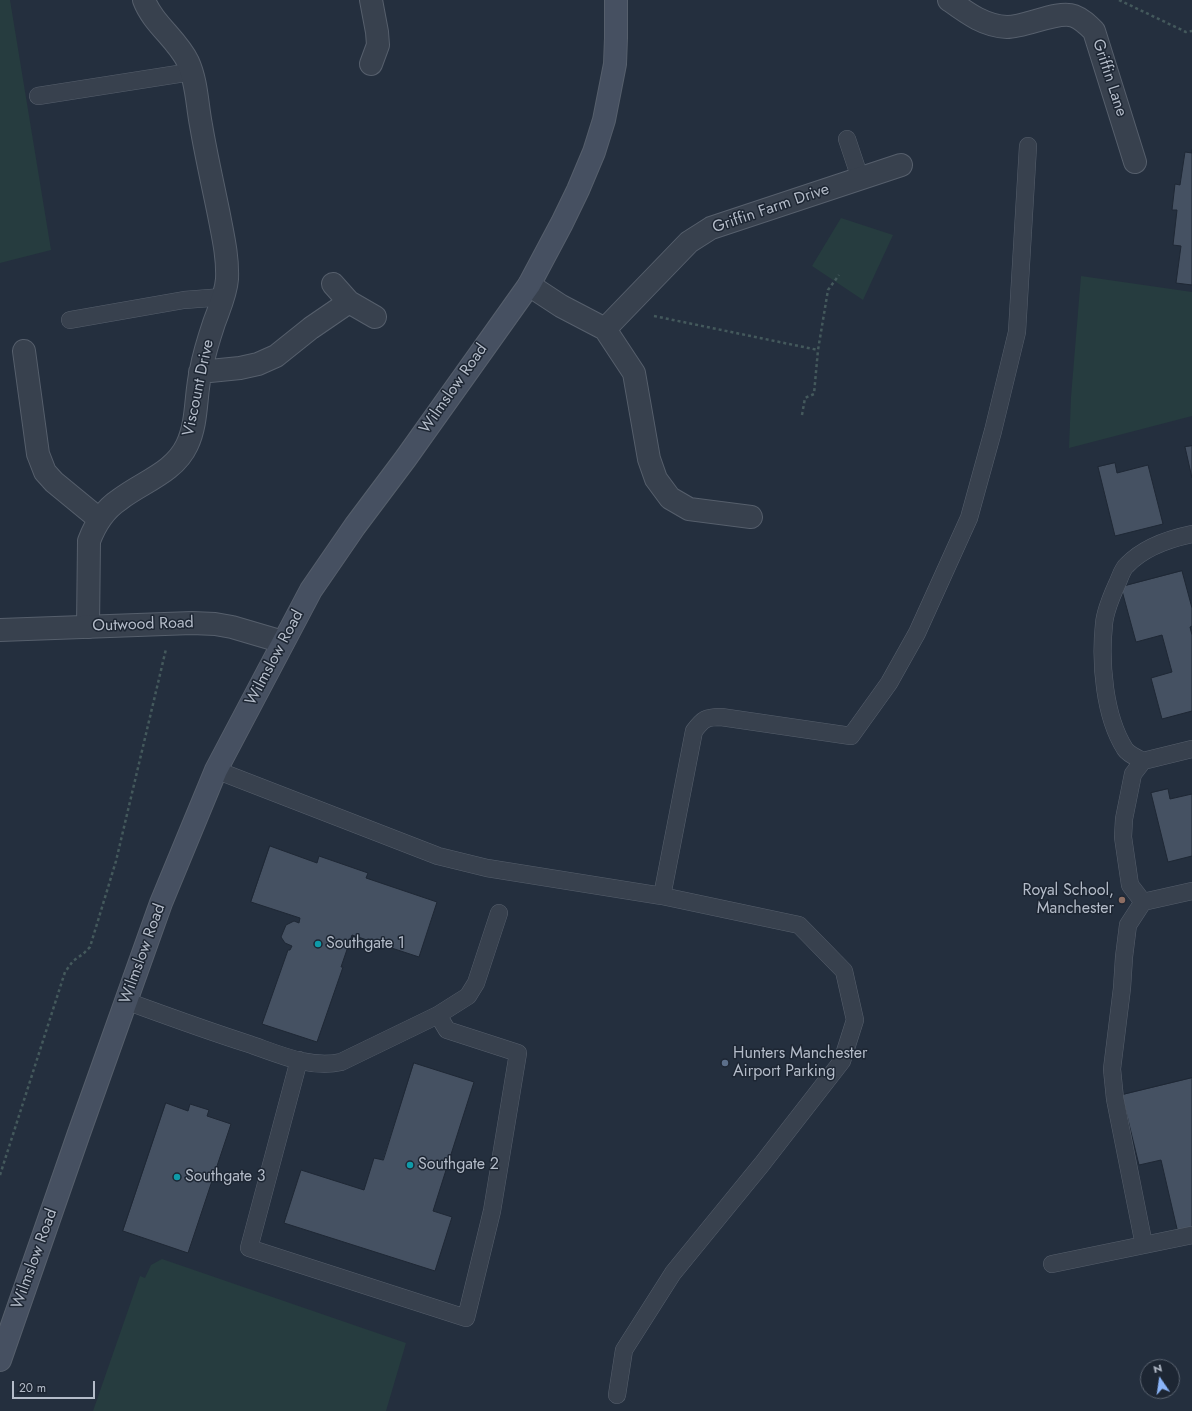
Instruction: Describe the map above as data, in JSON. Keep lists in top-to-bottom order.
{
  "streets": {
    "main road": ["Wilmslow Road"],
    "street": [
      "Griffin Lane",
      "Griffin Farm Drive",
      "Viscount Drive",
      "Outwood Road"
    ]
  },
  "crossings": [
    ["Viscount Drive", "Outwood Road"],
    ["Wilmslow Road", "Outwood Road"]
  ],
  "places": [
    "Royal School, Manchester",
    "Southgate 1",
    "Hunters Manchester Airport Parking",
    "Southgate 2",
    "Southgate 3"
  ],
  "scale_bar": "20 m",
  "north": "top"
}
